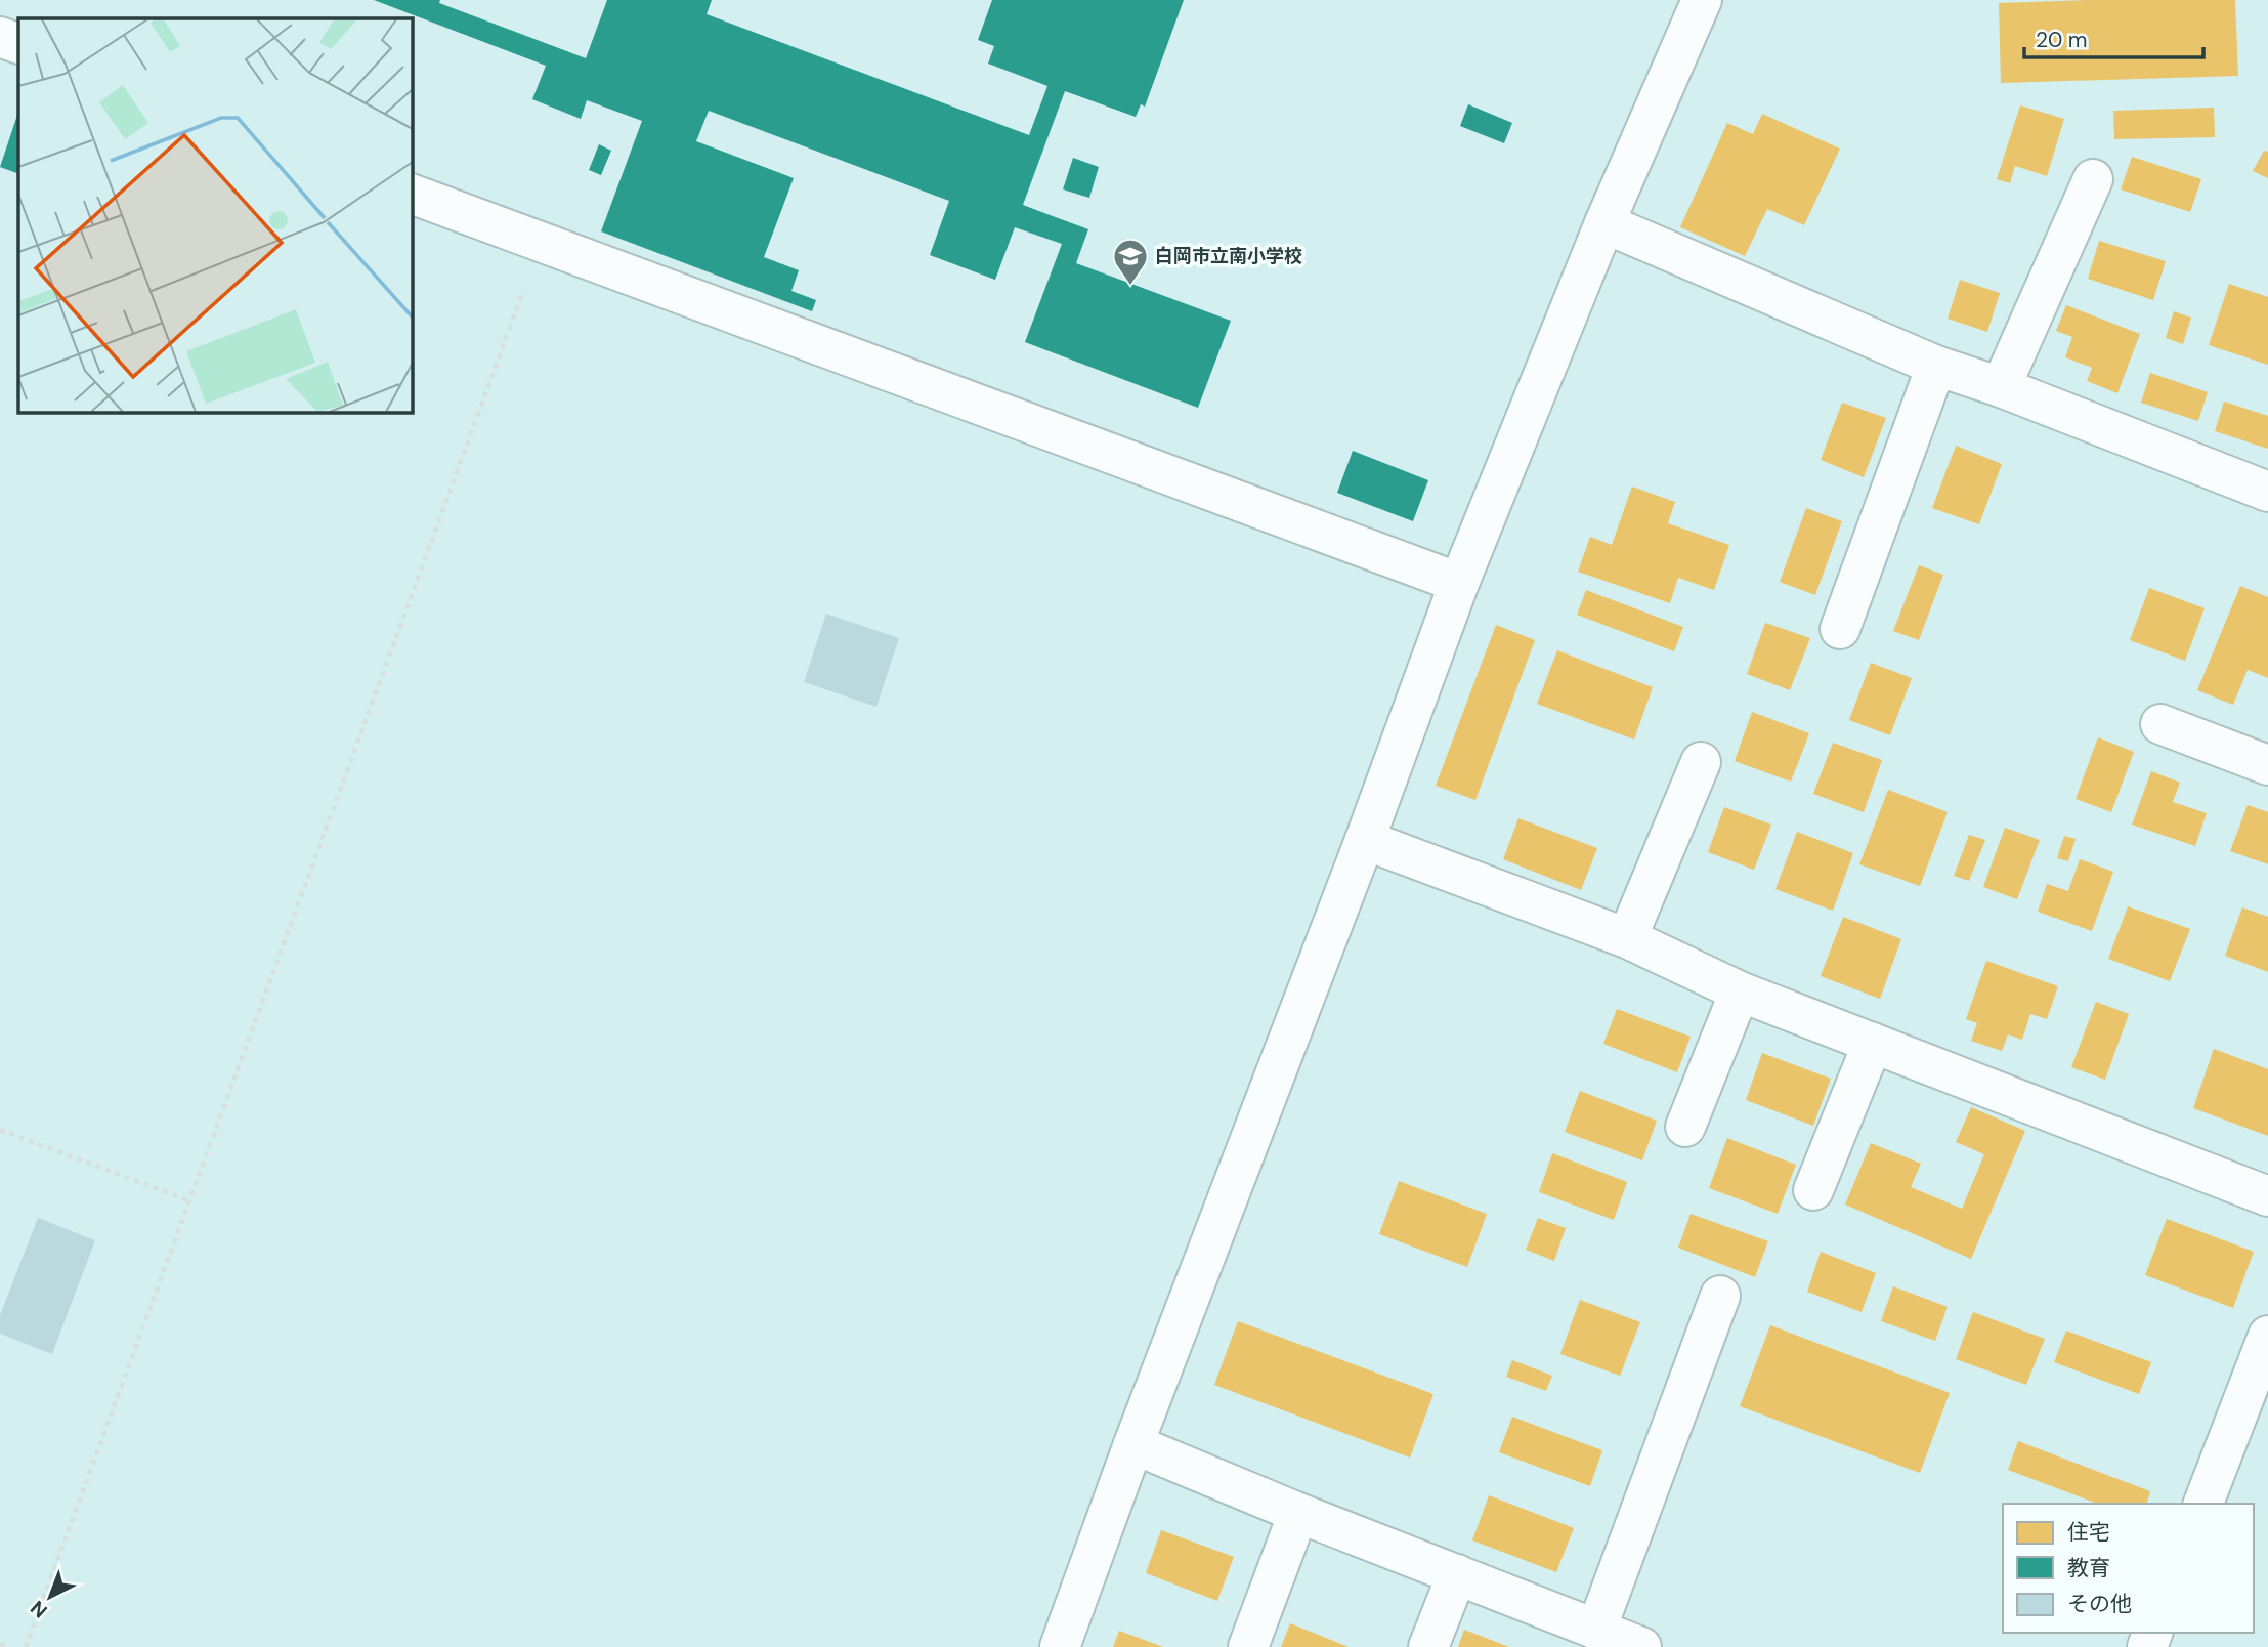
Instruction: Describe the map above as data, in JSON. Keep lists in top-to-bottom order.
{
  "places": {
    "school or university": ["白岡市立南小学校"]
  },
  "legend": ["住宅", "教育", "その他"],
  "scale_bar": "20 m",
  "north": "bottom left"
}
